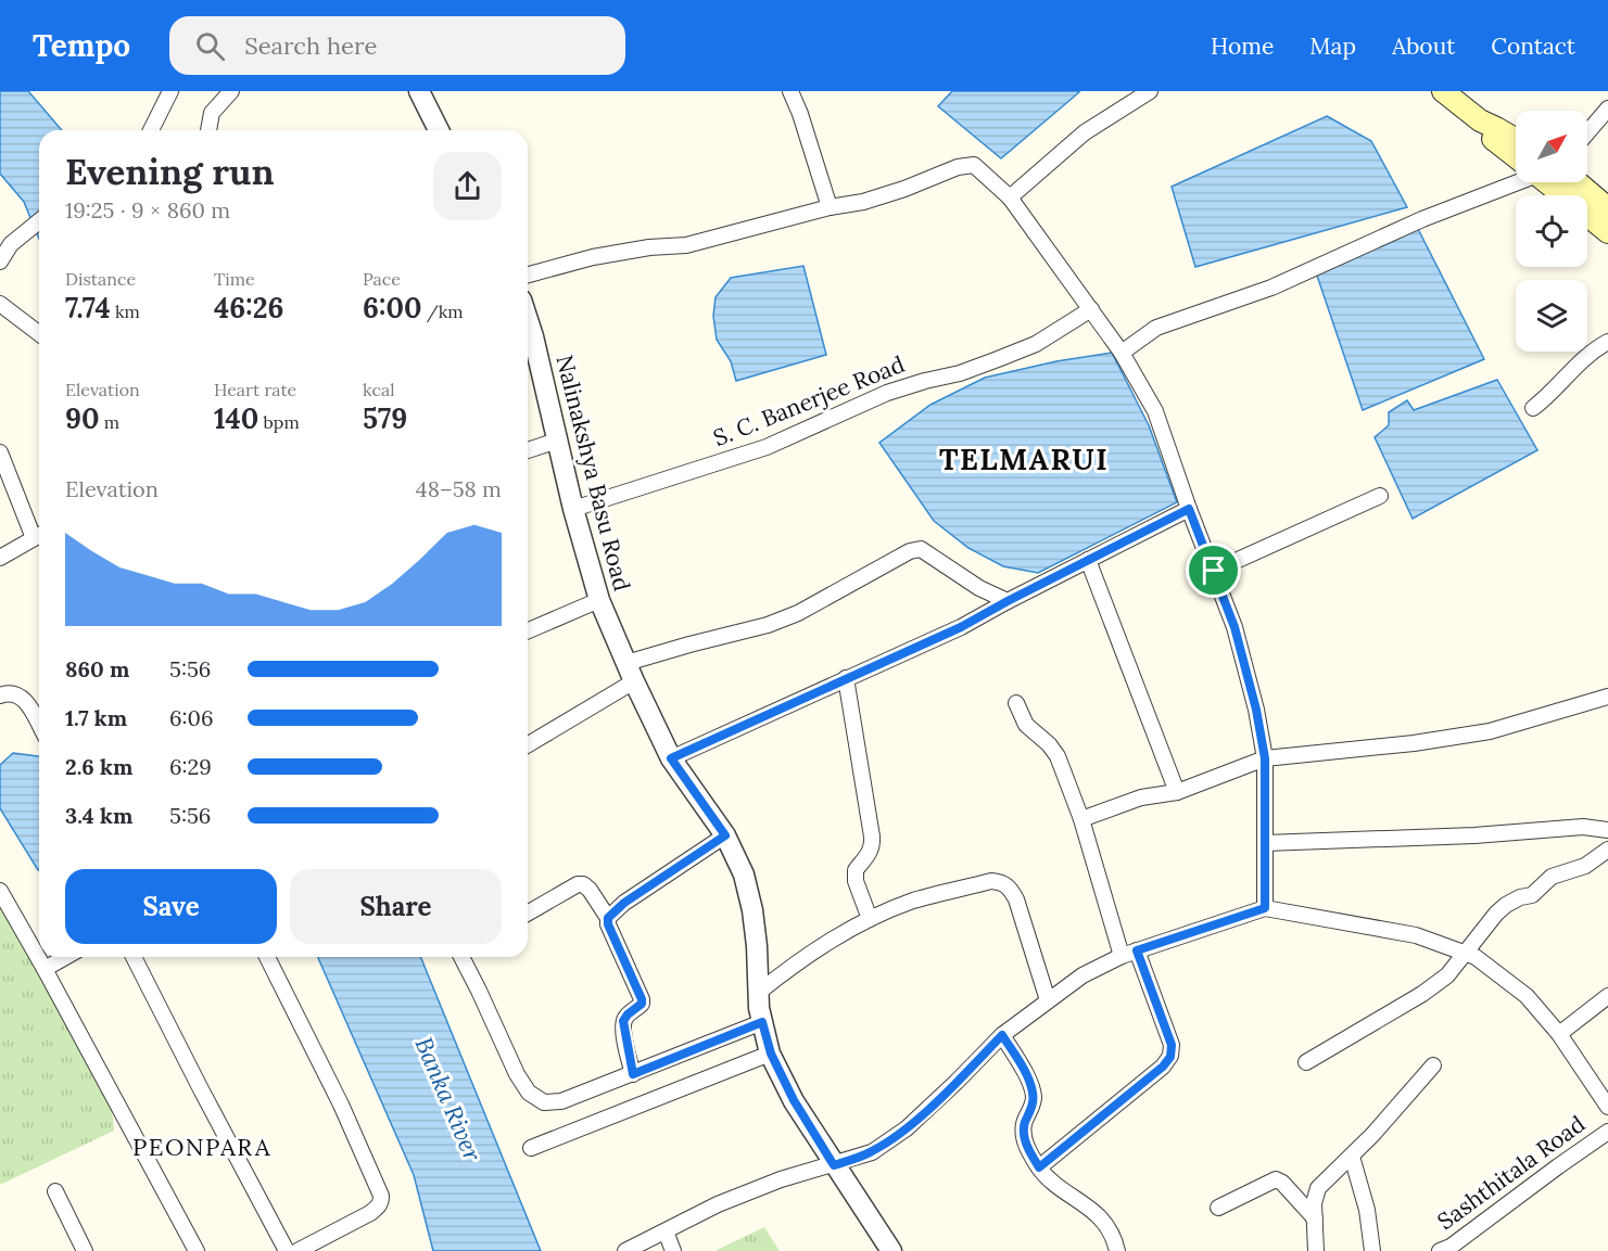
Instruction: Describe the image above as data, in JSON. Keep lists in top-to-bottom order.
{
  "streets": {
    "street": ["S. C. Banerjee Road", "Nalinakshya Basu Road", "Sashthitala Road"]
  },
  "crossings": [
    ["S. C. Banerjee Road", "Nalinakshya Basu Road"]
  ],
  "districts": ["TELMARUI", "PEONPARA"],
  "water": ["Banka River"],
  "north": "top right",
  "page": {
    "header": "Tempo",
    "search": "Search here",
    "nav": [
      "Home",
      "Map",
      "About",
      "Contact"
    ],
    "heading": ["Evening run", "19:25 · 9 × 860 m"],
    "stats": [
      ["Distance", "7.74 km"],
      ["Time", "46:26"],
      ["Pace", "6:00 /km"],
      ["Elevation", "90 m"],
      ["Heart rate", "140 bpm"],
      ["kcal", "579"]
    ],
    "chart": ["Elevation", "48–58 m"],
    "list": [
      {
        "name": "860 m",
        "note": "5:56"
      },
      {
        "name": "1.7 km",
        "note": "6:06"
      },
      {
        "name": "2.6 km",
        "note": "6:29"
      },
      {
        "name": "3.4 km",
        "note": "5:56"
      }
    ],
    "buttons": ["Save", "Share"]
  }
}
